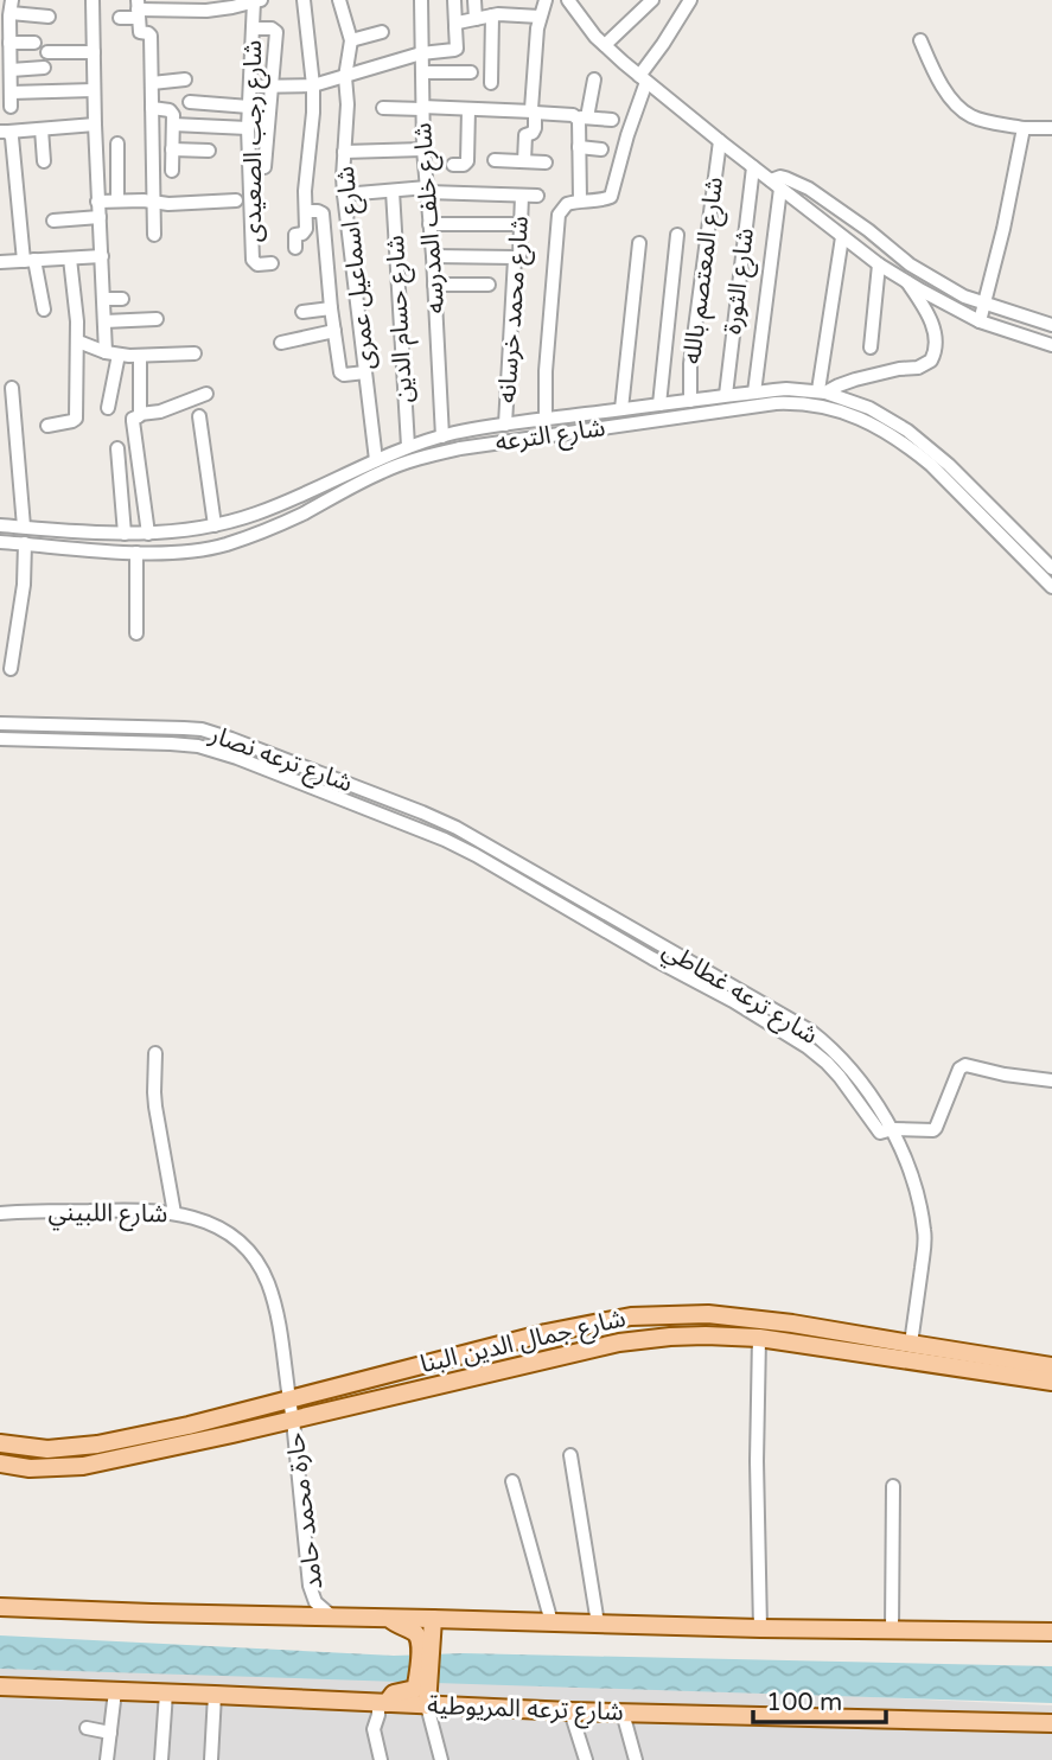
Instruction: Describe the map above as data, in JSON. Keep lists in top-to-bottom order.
{
  "streets": {
    "main road": ["شارع جمال الدين البنا", "شارع ترعه المريوطية"],
    "street": [
      "شارع رجب الصعيدى",
      "شارع خلف المدرسه",
      "شارع اسماعيل عمرى",
      "شارع المعتصم بالله",
      "شارع الثورة",
      "شارع محمد خرسانه",
      "شارع حسام الدين",
      "شارع الترعه",
      "شارع ترعه نصار",
      "شارع ترعه غطاطي",
      "شارع اللبيني",
      "حارة محمد حامد"
    ]
  },
  "crossings": [
    ["شارع خلف المدرسه", "شارع الترعه"],
    ["شارع اسماعيل عمرى", "شارع الترعه"],
    ["شارع المعتصم بالله", "شارع الترعه"],
    ["شارع الثورة", "شارع الترعه"],
    ["شارع محمد خرسانه", "شارع الترعه"],
    ["شارع حسام الدين", "شارع الترعه"],
    ["شارع ترعه نصار", "شارع ترعه غطاطي"],
    ["شارع ترعه غطاطي", "شارع جمال الدين البنا"],
    ["شارع اللبيني", "شارع جمال الدين البنا"],
    ["شارع اللبيني", "حارة محمد حامد"],
    ["شارع جمال الدين البنا", "حارة محمد حامد"]
  ],
  "scale_bar": "100 m"
}
